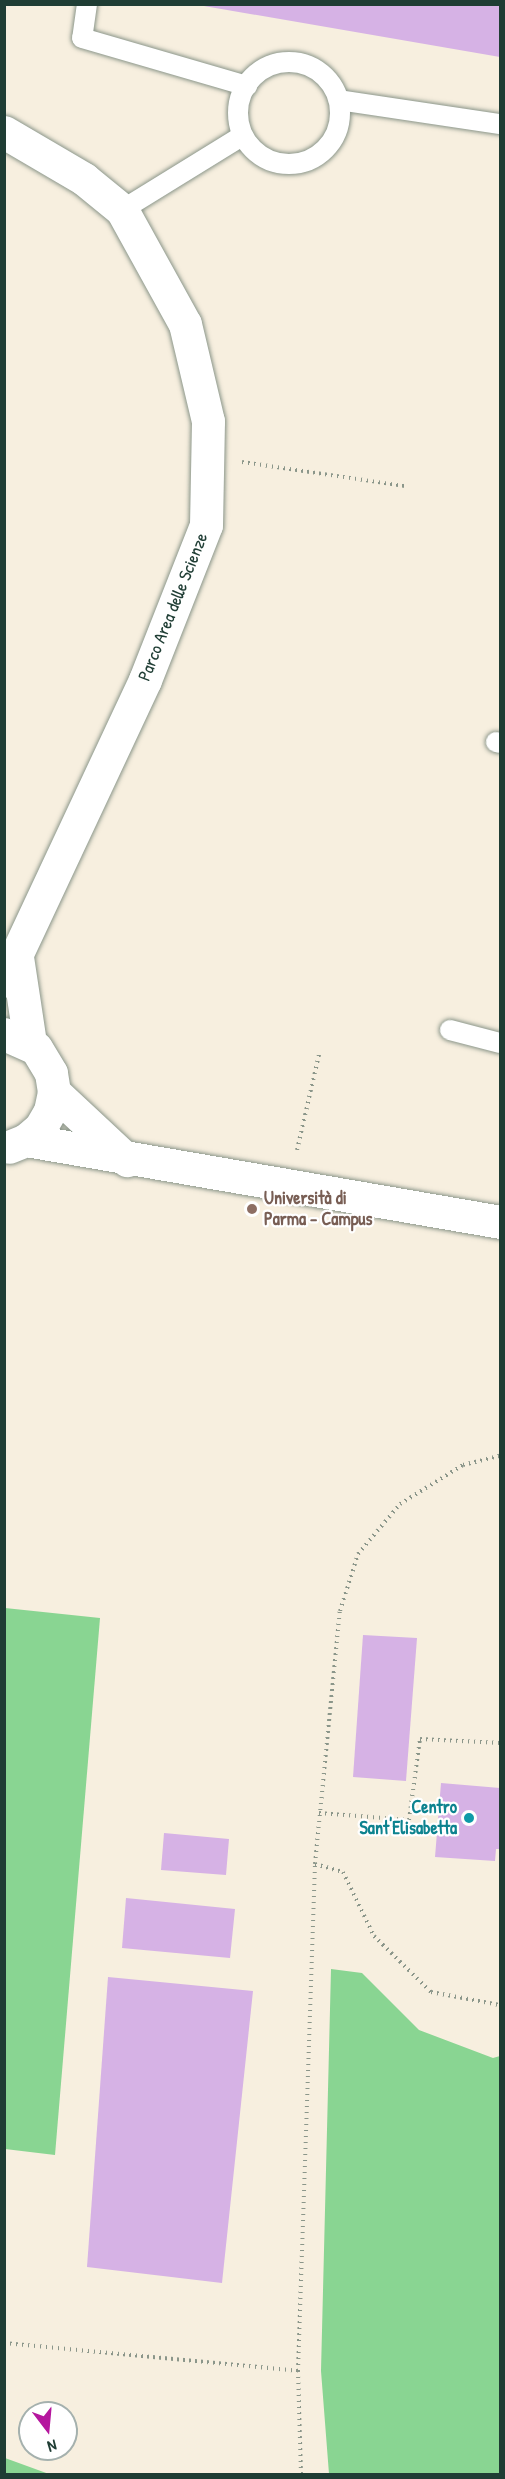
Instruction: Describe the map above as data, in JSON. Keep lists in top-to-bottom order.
{
  "streets": {
    "street": ["Parco Area delle Scienze"]
  },
  "places": ["Università di Parma - Campus", "Centro Sant'Elisabetta"],
  "north": "bottom"
}
